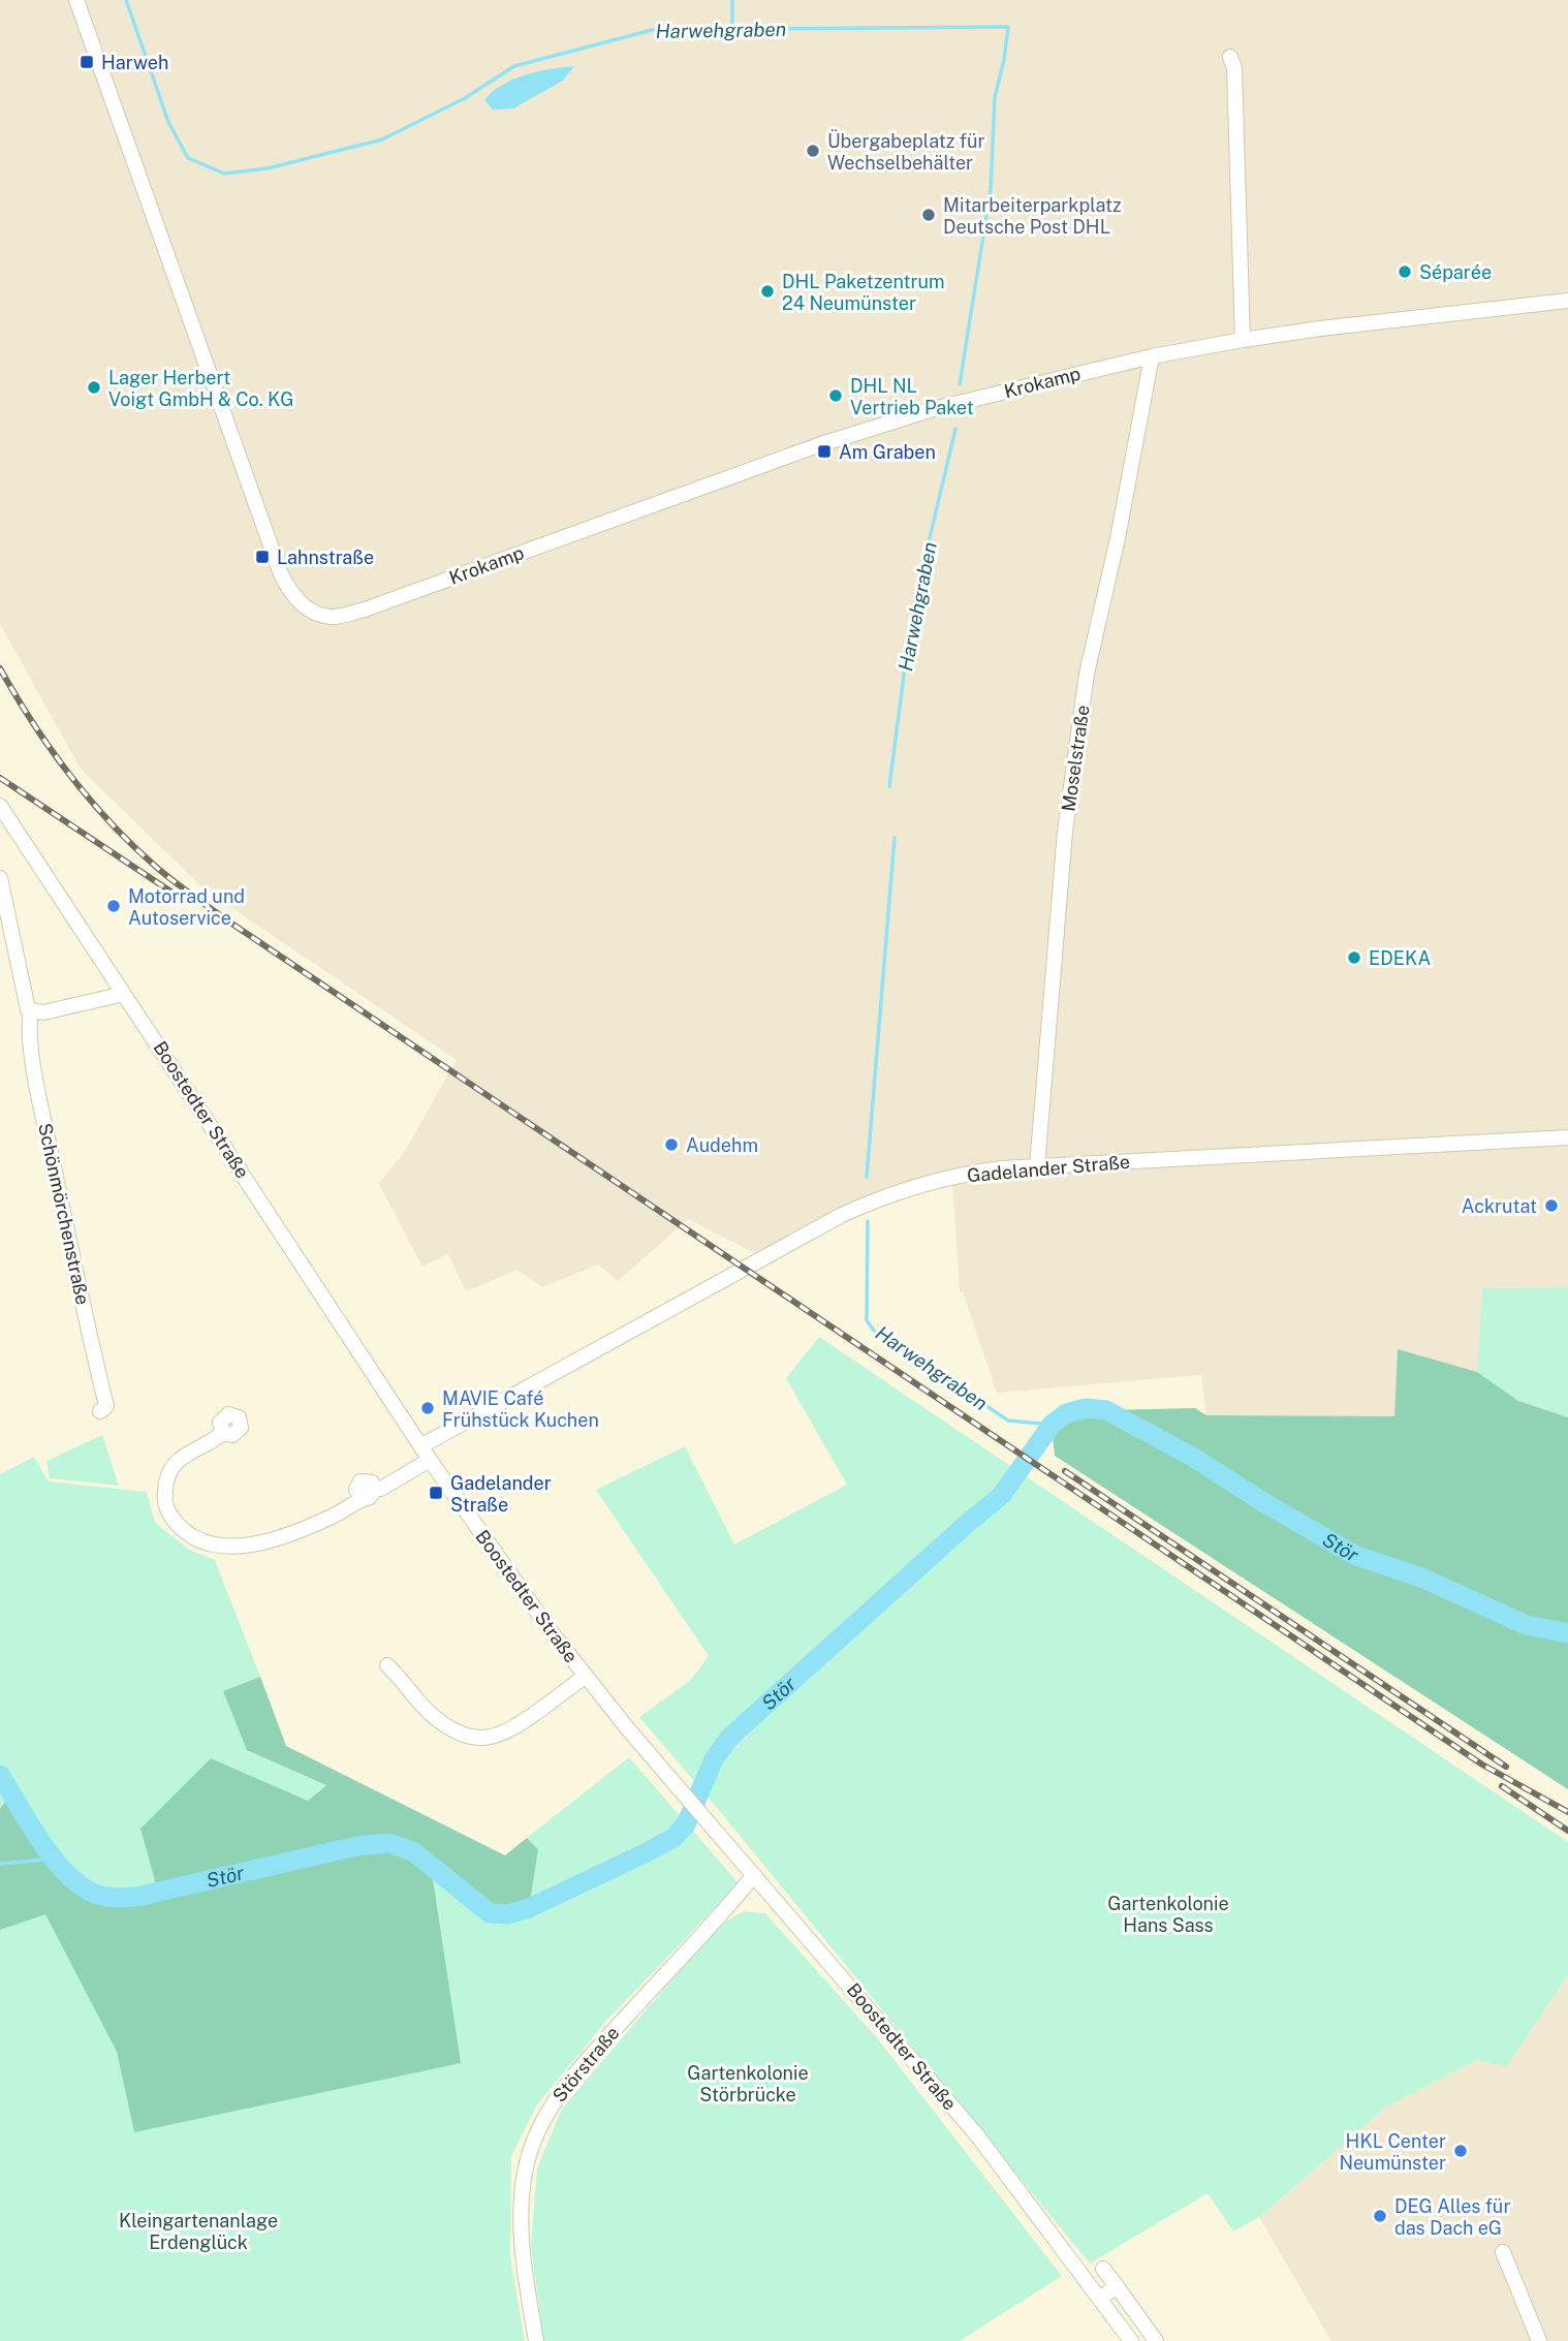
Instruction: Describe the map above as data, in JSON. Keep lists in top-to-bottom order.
{
  "streets": {
    "street": [
      "Krokamp",
      "Moselstraße",
      "Boostedter Straße",
      "Gadelander Straße",
      "Schönmörchenstraße",
      "Störstraße"
    ]
  },
  "crossings": [
    ["Krokamp", "Moselstraße"],
    ["Moselstraße", "Gadelander Straße"],
    ["Boostedter Straße", "Gadelander Straße"],
    ["Boostedter Straße", "Störstraße"]
  ],
  "water": ["Harwehgraben", "Stör"],
  "parks": ["Gartenkolonie Hans Sass", "Gartenkolonie Störbrücke", "Kleingartenanlage Erdenglück"],
  "places": {
    "transit": [
      "Harweh",
      "Am Graben",
      "Lahnstraße",
      "Gadelander Straße"
    ],
    "other": [
      "Übergabeplatz für Wechselbehälter",
      "Mitarbeiterparkplatz Deutsche Post DHL",
      "Séparée",
      "DHL Paketzentrum 24 Neumünster",
      "Lager Herbert Voigt GmbH & Co. KG",
      "DHL NL Vertrieb Paket",
      "Motorrad und Autoservice",
      "EDEKA",
      "Audehm",
      "Ackrutat",
      "MAVIE Café Frühstück Kuchen",
      "HKL Center Neumünster",
      "DEG Alles für das Dach eG"
    ]
  }
}
